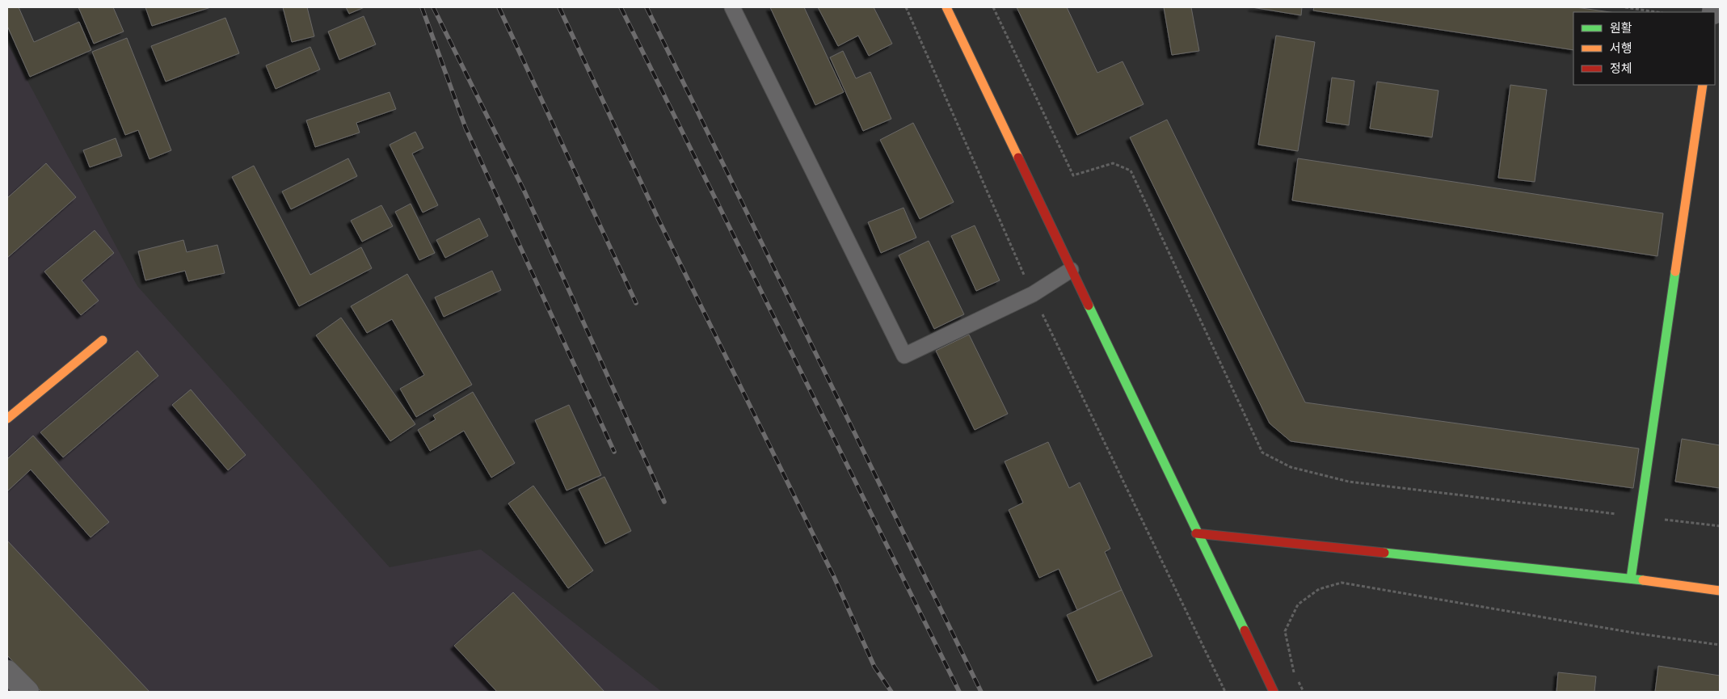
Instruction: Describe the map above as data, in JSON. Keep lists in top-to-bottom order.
{
  "legend": ["원활", "서행", "정체"]
}
